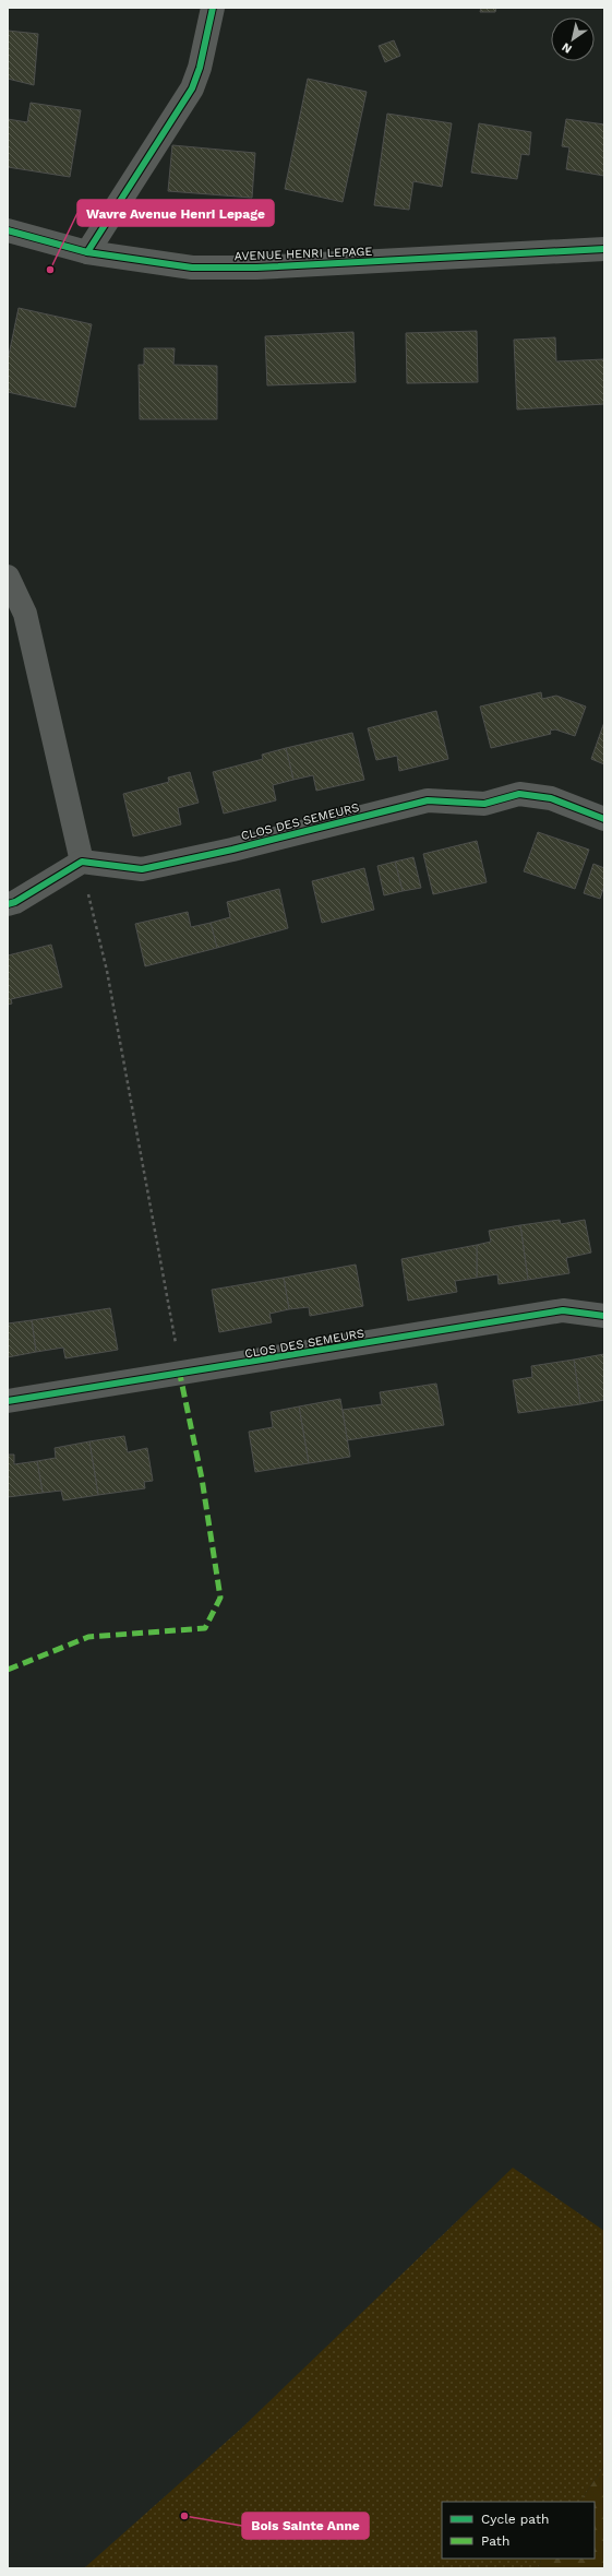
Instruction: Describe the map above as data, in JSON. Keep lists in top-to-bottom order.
{
  "streets": {
    "street": ["AVENUE HENRI LEPAGE", "CLOS DES SEMEURS"]
  },
  "places": ["Wavre Avenue Henri Lepage", "Bois Sainte Anne"],
  "legend": ["Cycle path", "Path"],
  "north": "bottom left"
}
